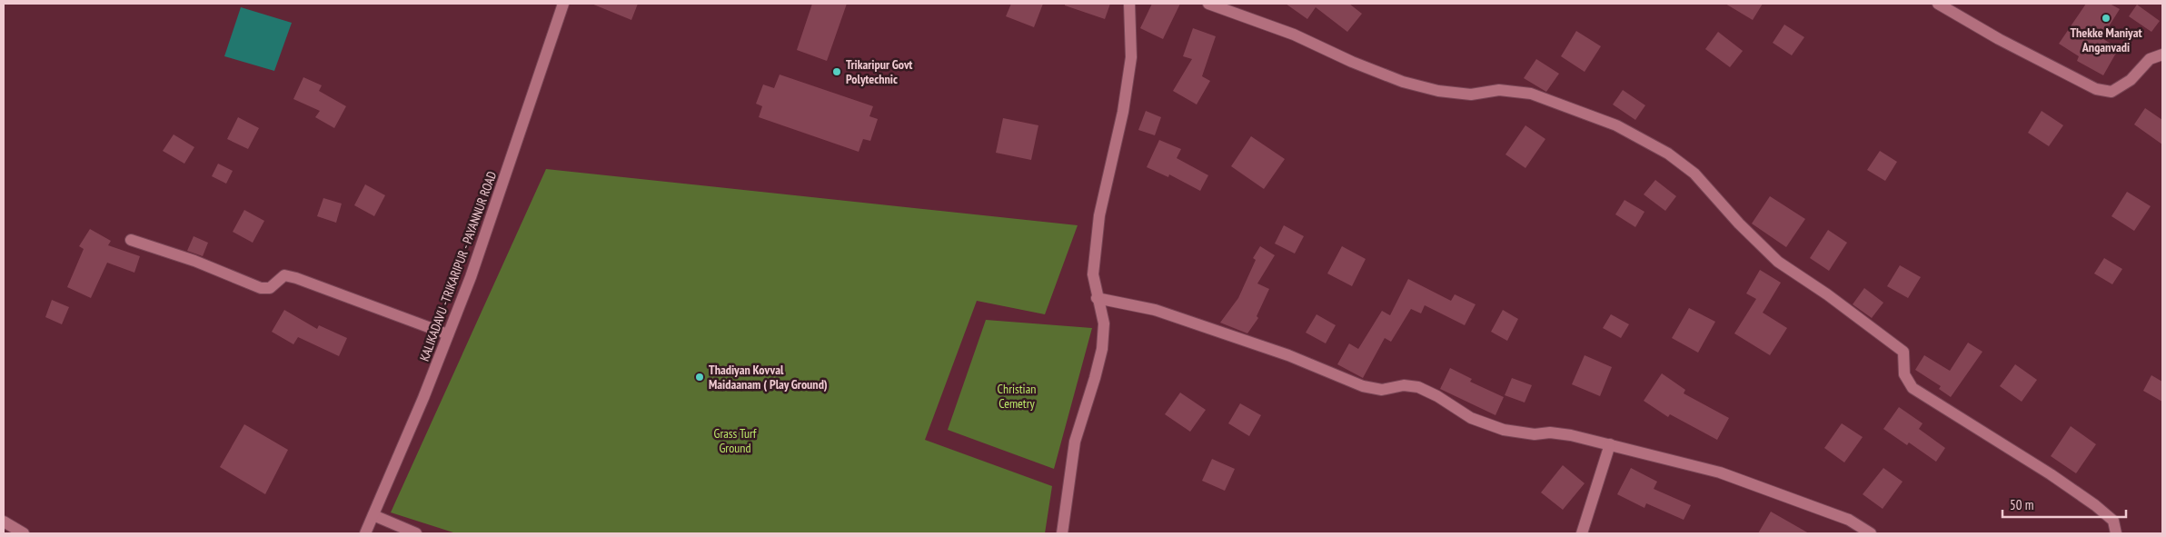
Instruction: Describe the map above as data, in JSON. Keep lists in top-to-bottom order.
{
  "streets": {
    "street": ["KALIKADAVU -TRIKARIPUR - PAYANNUR ROAD"]
  },
  "parks": ["Christian Cemetry", "Grass Turf Ground"],
  "places": ["Thekke Maniyat Anganvadi", "Trikaripur Govt Polytechnic", "Thadiyan Kovval Maidaanam ( Play Ground)"],
  "scale_bar": "50 m"
}
